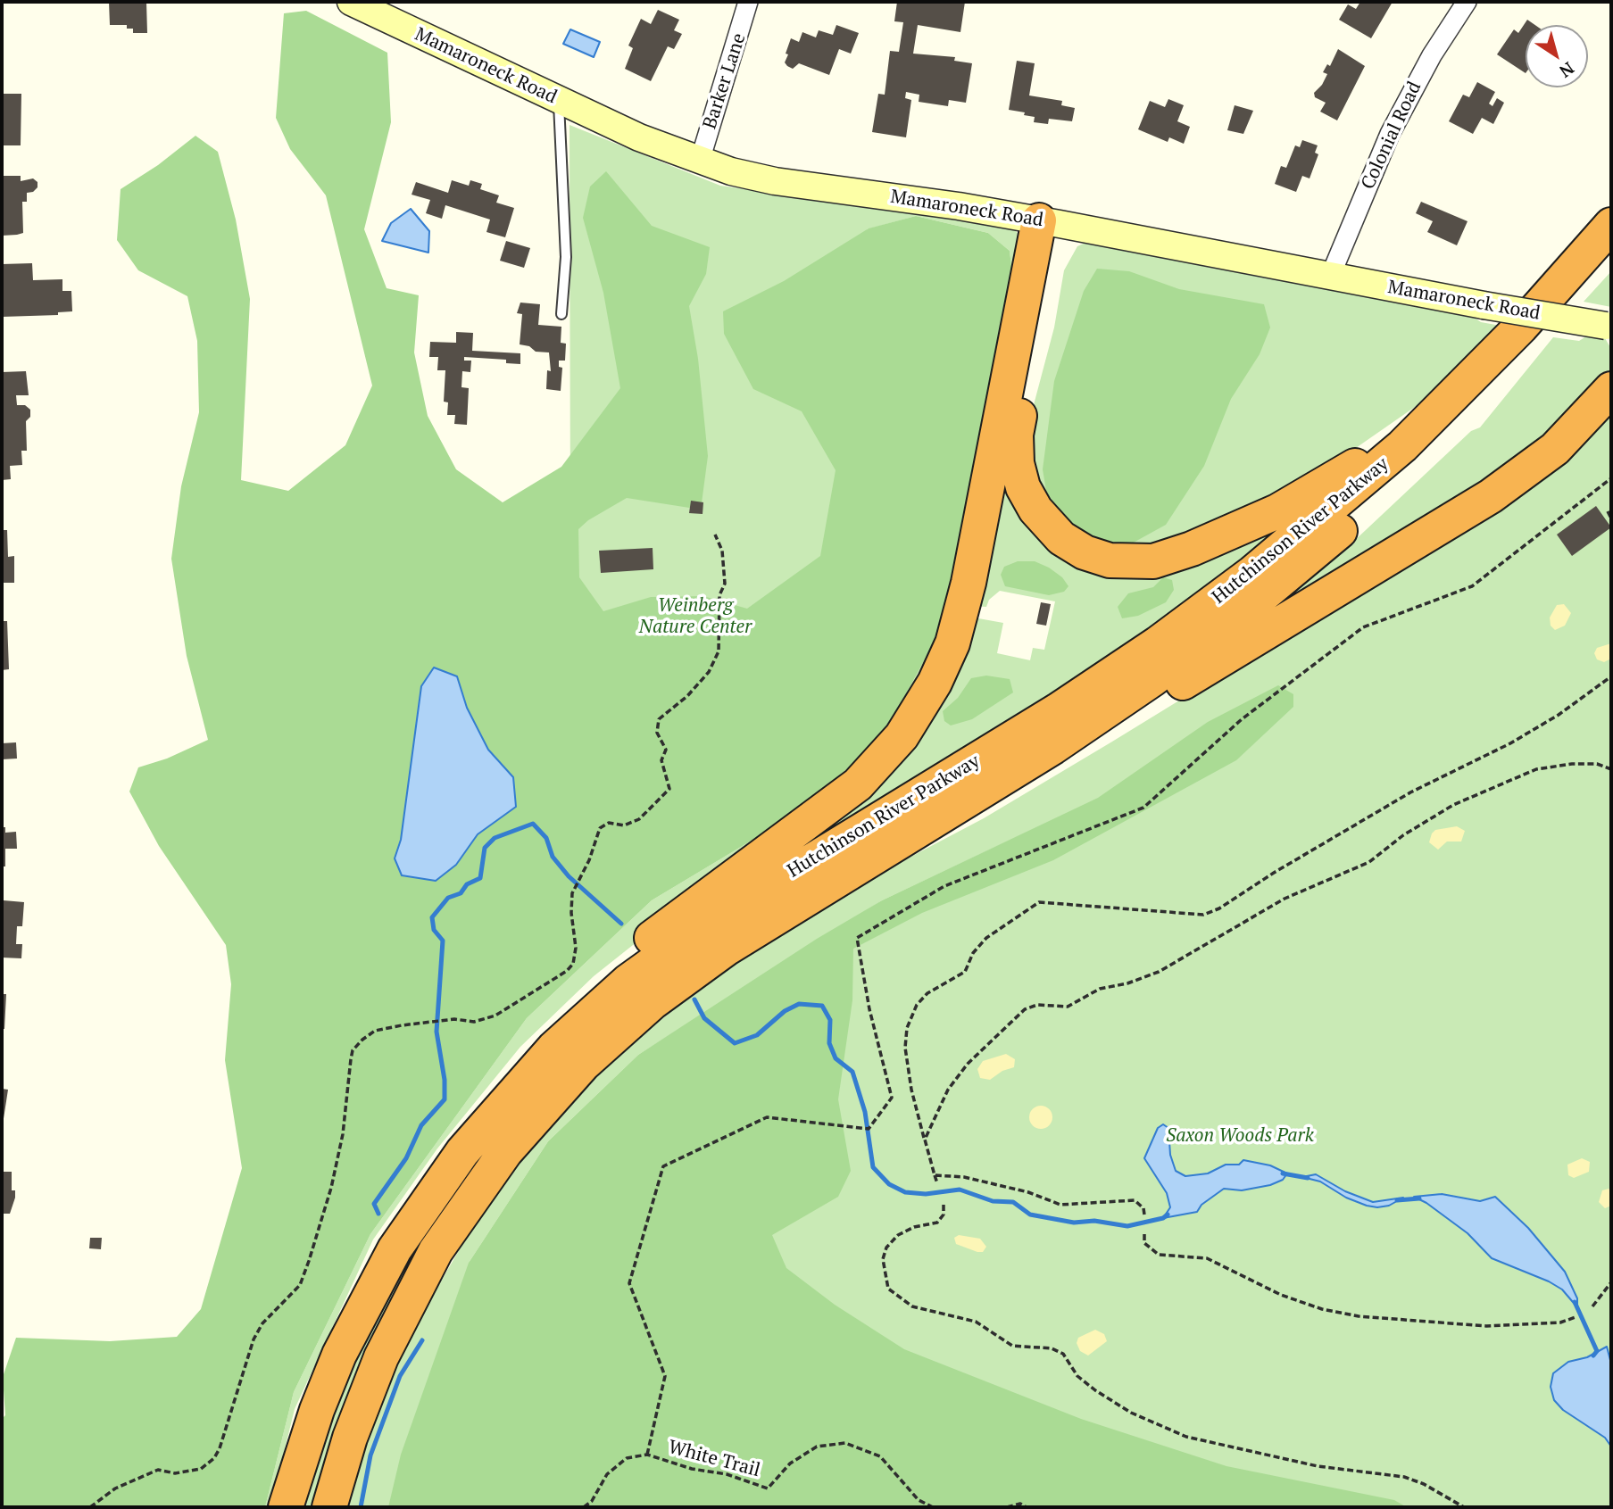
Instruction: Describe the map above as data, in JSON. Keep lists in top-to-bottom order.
{
  "streets": {
    "highway": ["Hutchinson River Parkway"],
    "street": ["Mamaroneck Road", "Barker Lane", "Colonial Road"],
    "path": ["White Trail"]
  },
  "crossings": [
    ["Mamaroneck Road", "Barker Lane"],
    ["Mamaroneck Road", "Colonial Road"]
  ],
  "parks": ["Weinberg Nature Center", "Saxon Woods Park"],
  "north": "bottom right"
}
